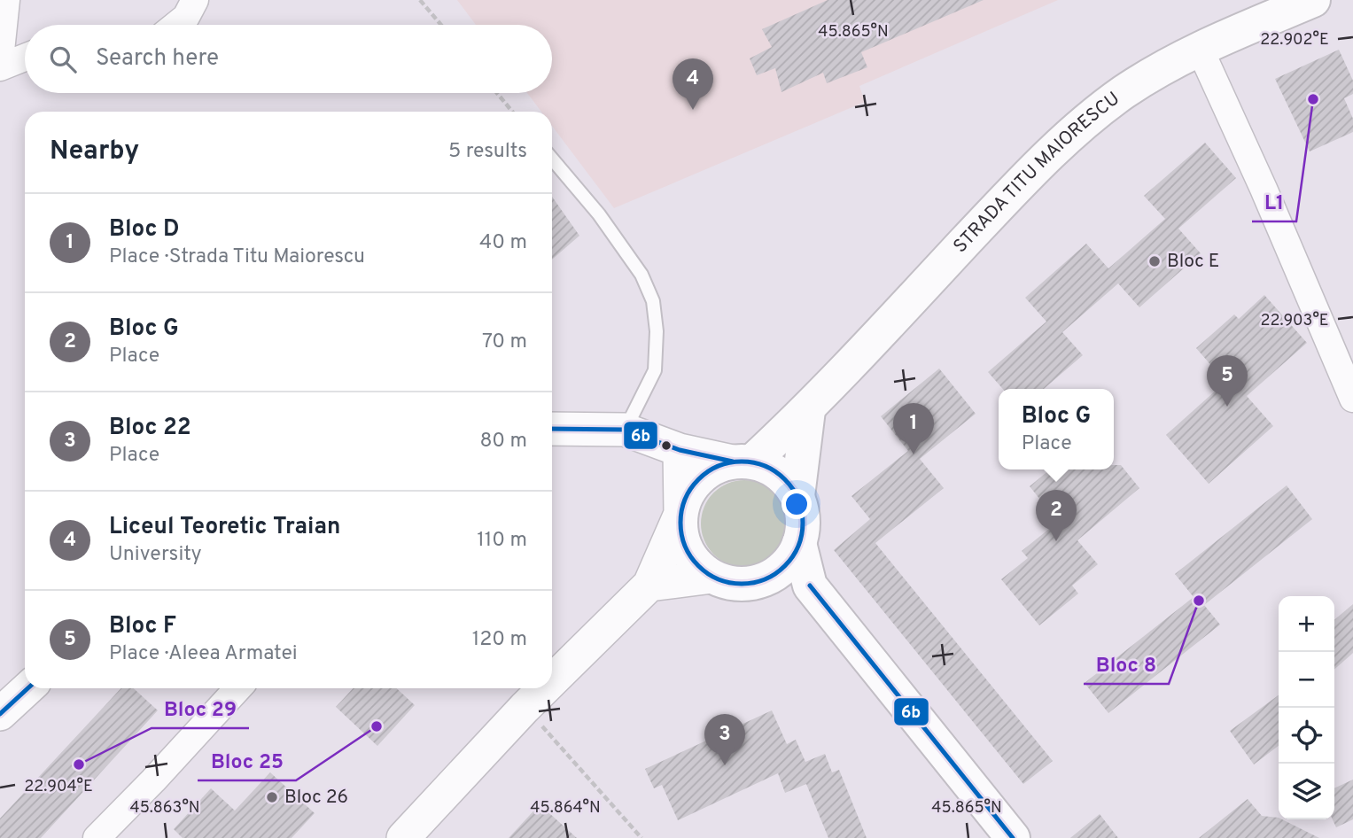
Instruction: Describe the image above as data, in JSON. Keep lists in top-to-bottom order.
{
  "streets": {
    "main road": ["STRADA TITU MAIORESCU"]
  },
  "places": [
    "L1",
    "Bloc E",
    "Bloc 8",
    "Bloc 25",
    "Bloc 29",
    "Bloc 26"
  ],
  "lines": ["transit line 6b"],
  "page": {
    "search": "Search here",
    "pins": [
      "4",
      "5",
      "1",
      "2",
      "3"
    ],
    "heading": ["Nearby", "5 results"],
    "list": [
      {
        "mark": "1",
        "name": "Bloc D",
        "note": "Place · Strada Titu Maiorescu",
        "value": "40 m"
      },
      {
        "mark": "2",
        "name": "Bloc G",
        "note": "Place",
        "value": "70 m"
      },
      {
        "mark": "3",
        "name": "Bloc 22",
        "note": "Place",
        "value": "80 m"
      },
      {
        "mark": "4",
        "name": "Liceul Teoretic Traian",
        "note": "University",
        "value": "110 m"
      },
      {
        "mark": "5",
        "name": "Bloc F",
        "note": "Place · Aleea Armatei",
        "value": "120 m"
      }
    ],
    "popup": ["Bloc G", "Place"],
    "map_buttons": ["+", "−"]
  },
  "coordinates": [
    "45.865°N",
    "22.902°E",
    "22.903°E",
    "22.904°E",
    "45.863°N",
    "45.864°N"
  ]
}
